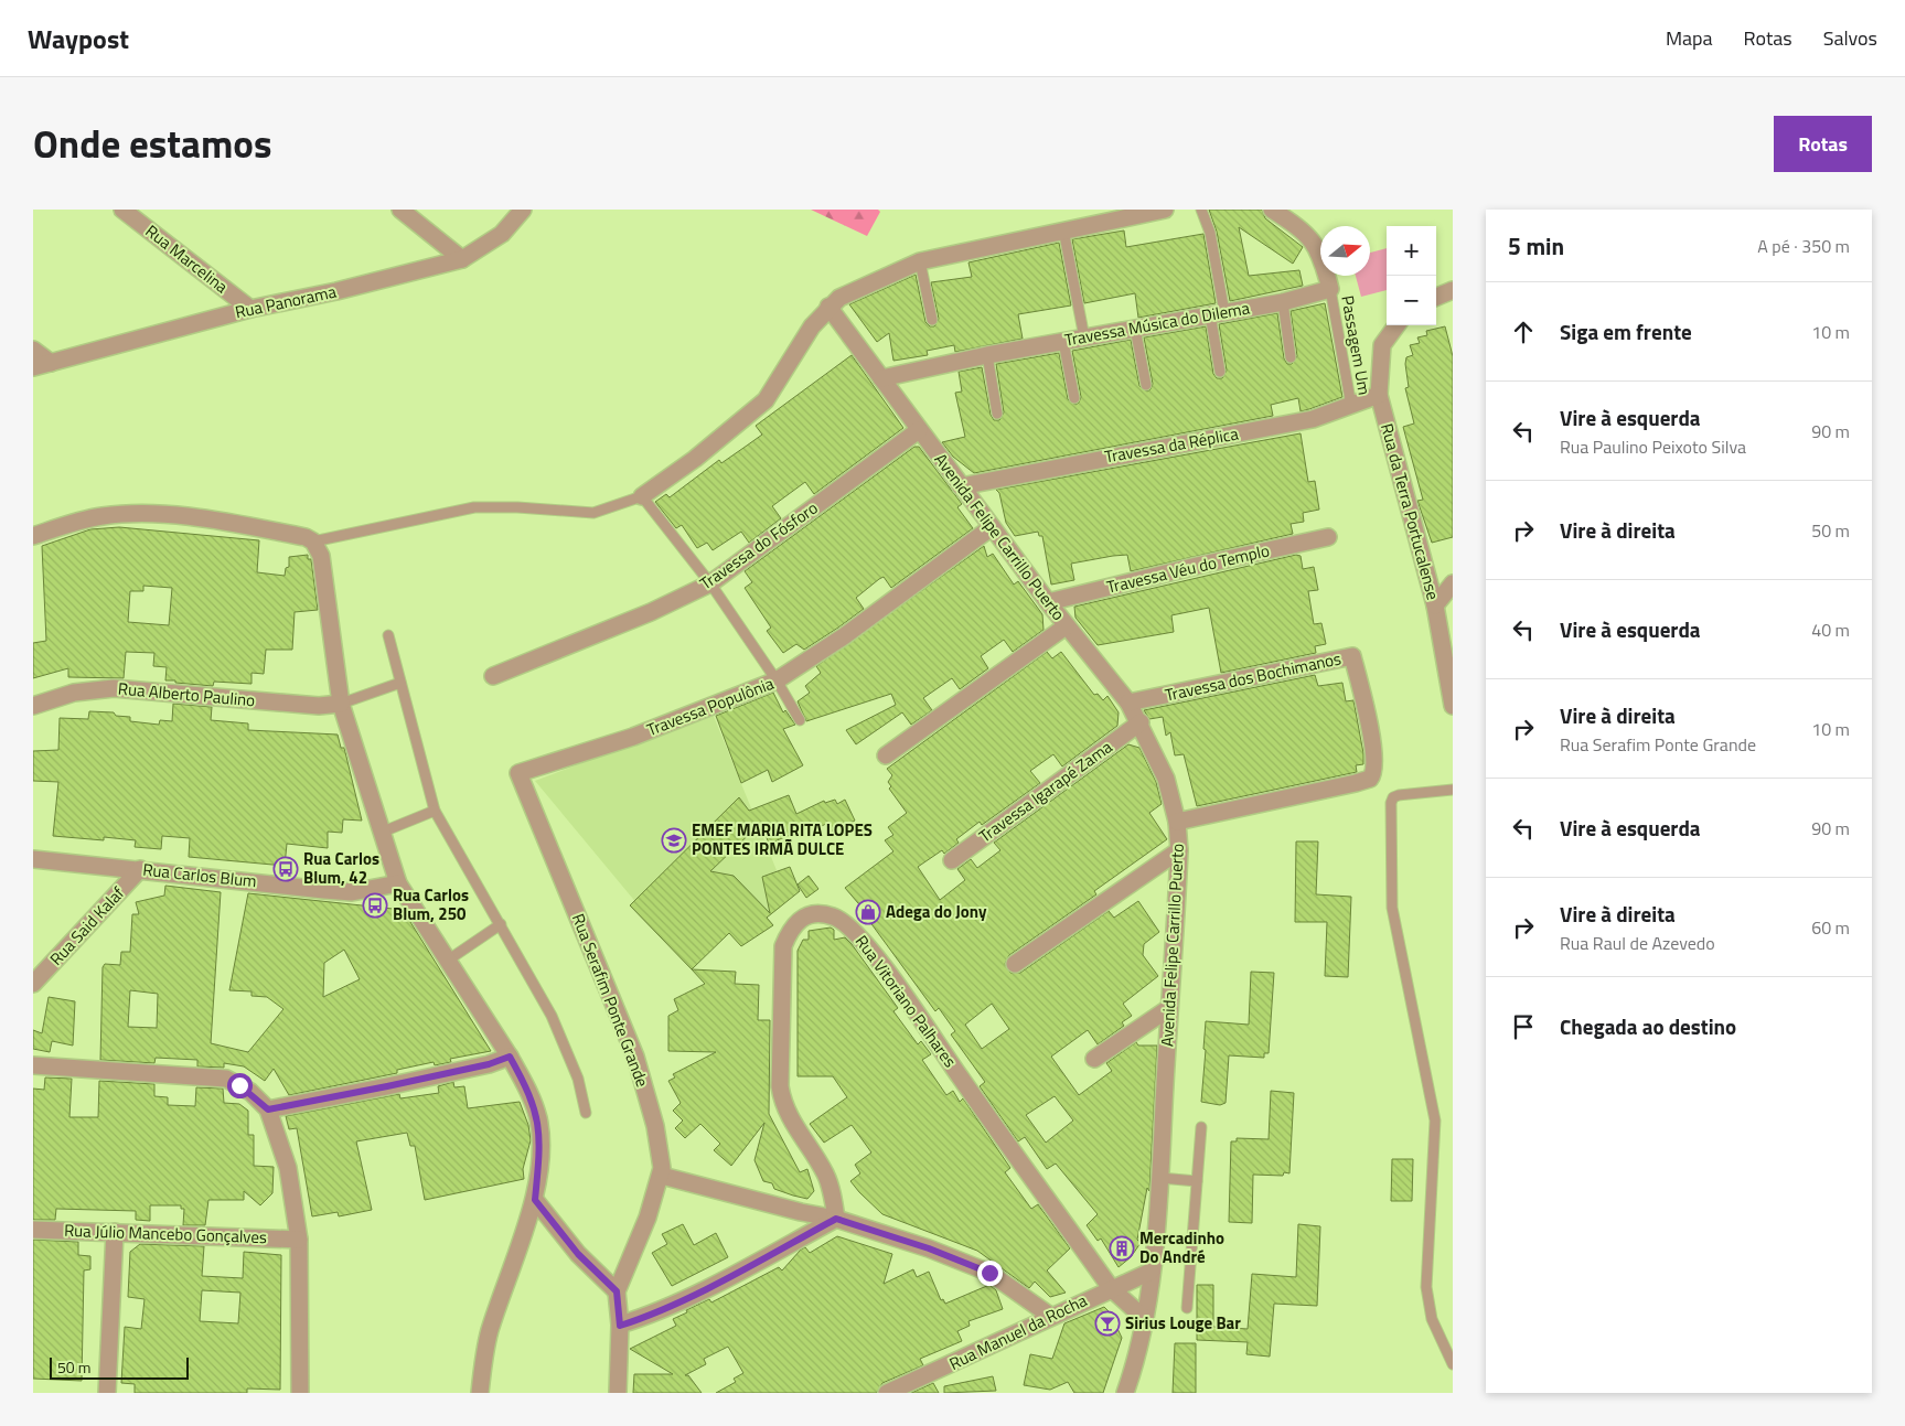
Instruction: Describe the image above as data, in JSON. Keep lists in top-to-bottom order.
{
  "streets": {
    "street": [
      "Rua Marcelina",
      "Rua Panorama",
      "Travessa Música do Dilema",
      "Travessa da Réplica",
      "Rua da Terra Portucalense",
      "Avenida Felipe Carrillo Puerto",
      "Travessa do Fósforo",
      "Travessa Véu do Templo",
      "Travessa dos Bochimanos",
      "Rua Alberto Paulino",
      "Travessa Populônia",
      "Travessa Igarapé Zama",
      "Rua Carlos Blum",
      "Rua Said Kalaf",
      "Rua Serafim Ponte Grande",
      "Rua Vitoriano Palhares",
      "Rua Júlio Mancebo Gonçalves",
      "Rua Manuel da Rocha"
    ],
    "lane": ["Passagem Um"]
  },
  "crossings": [
    ["Rua Marcelina", "Rua Panorama"],
    ["Travessa Música do Dilema", "Passagem Um"],
    ["Travessa Música do Dilema", "Avenida Felipe Carrillo Puerto"],
    ["Passagem Um", "Travessa da Réplica"],
    ["Travessa da Réplica", "Rua da Terra Portucalense"],
    ["Travessa da Réplica", "Avenida Felipe Carrillo Puerto"],
    ["Avenida Felipe Carrillo Puerto", "Travessa do Fósforo"],
    ["Avenida Felipe Carrillo Puerto", "Travessa Véu do Templo"],
    ["Avenida Felipe Carrillo Puerto", "Travessa dos Bochimanos"],
    ["Avenida Felipe Carrillo Puerto", "Travessa Populônia"],
    ["Avenida Felipe Carrillo Puerto", "Travessa Igarapé Zama"],
    ["Avenida Felipe Carrillo Puerto", "Rua Vitoriano Palhares"],
    ["Avenida Felipe Carrillo Puerto", "Rua Manuel da Rocha"],
    ["Travessa Populônia", "Rua Serafim Ponte Grande"],
    ["Rua Carlos Blum", "Rua Said Kalaf"],
    ["Rua Vitoriano Palhares", "Rua Manuel da Rocha"]
  ],
  "places": {
    "school or university": ["EMEF MARIA RITA LOPES PONTES IRMÃ DULCE"],
    "bus stop": ["Rua Carlos Blum, 42", "Rua Carlos Blum, 250"],
    "shop": ["Adega do Jony"],
    "building": ["Mercadinho Do André"],
    "bar": ["Sirius Louge Bar"]
  },
  "scale_bar": "50 m",
  "north": "right",
  "page": {
    "header": "Waypost",
    "nav": ["Mapa", "Rotas", "Salvos"],
    "title": "Onde estamos",
    "buttons": "Rotas",
    "heading": ["5 min", "A pé · 350 m"],
    "map_buttons": ["+", "−"],
    "list": [
      ["Siga em frente", "10 m"],
      ["Vire à esquerda", "Rua Paulino Peixoto Silva", "90 m"],
      ["Vire à direita", "50 m"],
      ["Vire à esquerda", "40 m"],
      ["Vire à direita", "Rua Serafim Ponte Grande", "10 m"],
      ["Vire à esquerda", "90 m"],
      ["Vire à direita", "Rua Raul de Azevedo", "60 m"],
      "Chegada ao destino"
    ],
    "scale": "50 m"
  }
}
